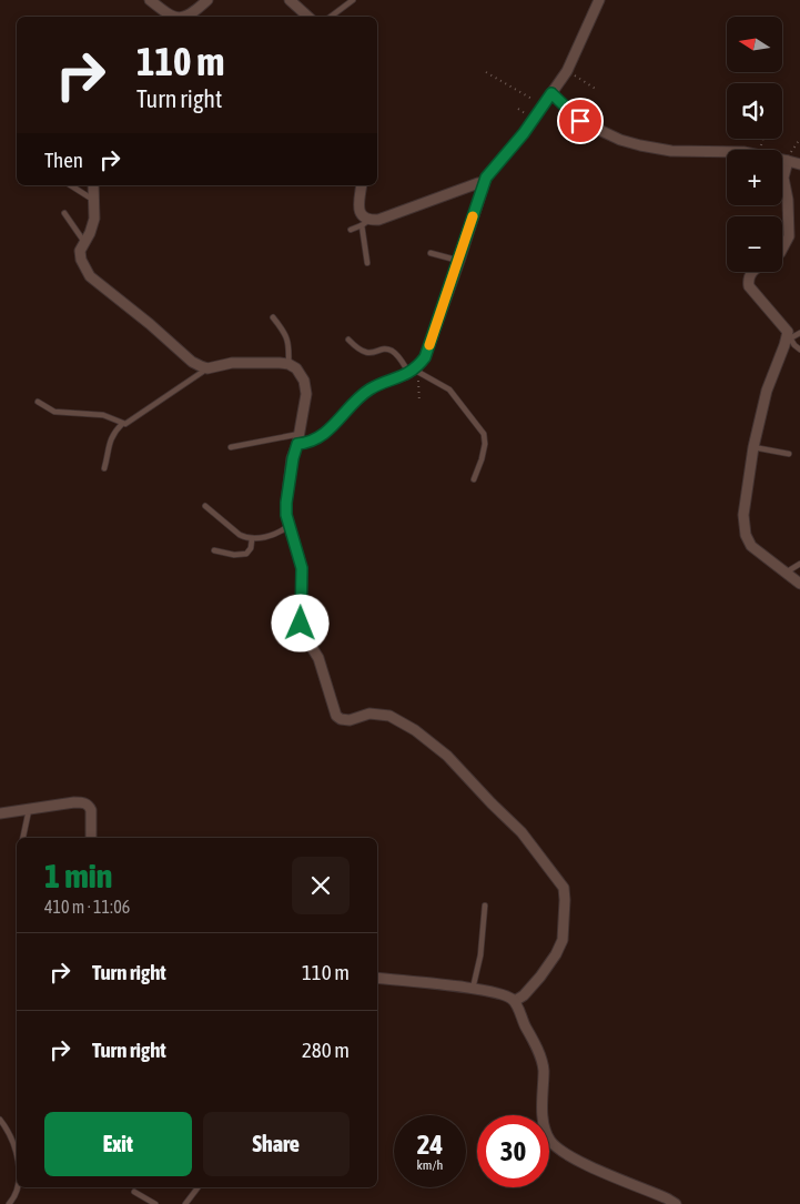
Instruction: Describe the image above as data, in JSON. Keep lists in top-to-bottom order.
{
  "north": "left",
  "page": {
    "map_buttons": ["+", "−"],
    "turn": ["110 m", "Turn right"],
    "then": "Then",
    "heading": ["1 min", "410 m · 11:06"],
    "list": [
      {
        "name": "Turn right",
        "value": "110 m"
      },
      {
        "name": "Turn right",
        "value": "280 m"
      }
    ],
    "buttons": ["Exit", "Share"],
    "speed": "24 km/h",
    "limit": "30"
  }
}
